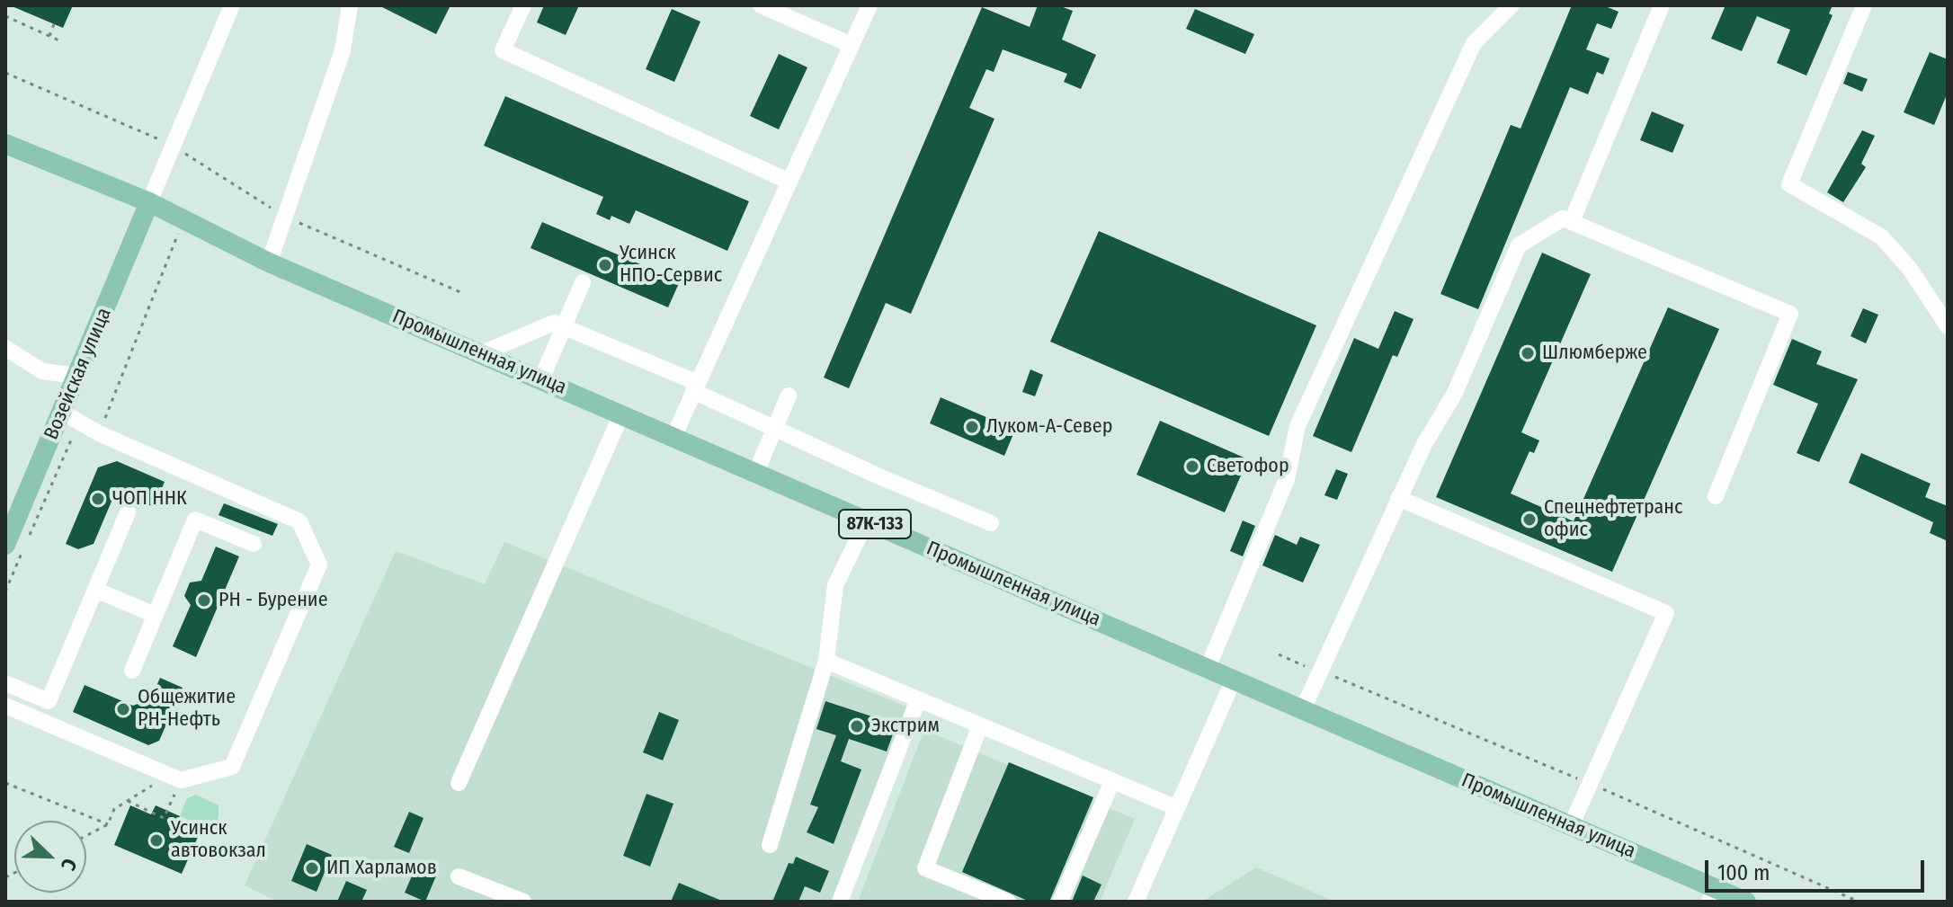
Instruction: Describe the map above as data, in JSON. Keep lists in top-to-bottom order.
{
  "streets": {
    "main road": ["Промышленная улица", "Возейская улица", "87К-133"]
  },
  "crossings": [
    ["Промышленная улица", "Возейская улица"]
  ],
  "places": [
    "Усинск НПО-Сервис",
    "Шлюмберже",
    "Луком-А-Север",
    "Светофор",
    "ЧОП ННК",
    "Спецнефтетранс офис",
    "РН - Бурение",
    "Общежитие РН-Нефть",
    "Экстрим",
    "Усинск автовокзал",
    "ИП Харламов"
  ],
  "scale_bar": "100 m",
  "north": "bottom right"
}
